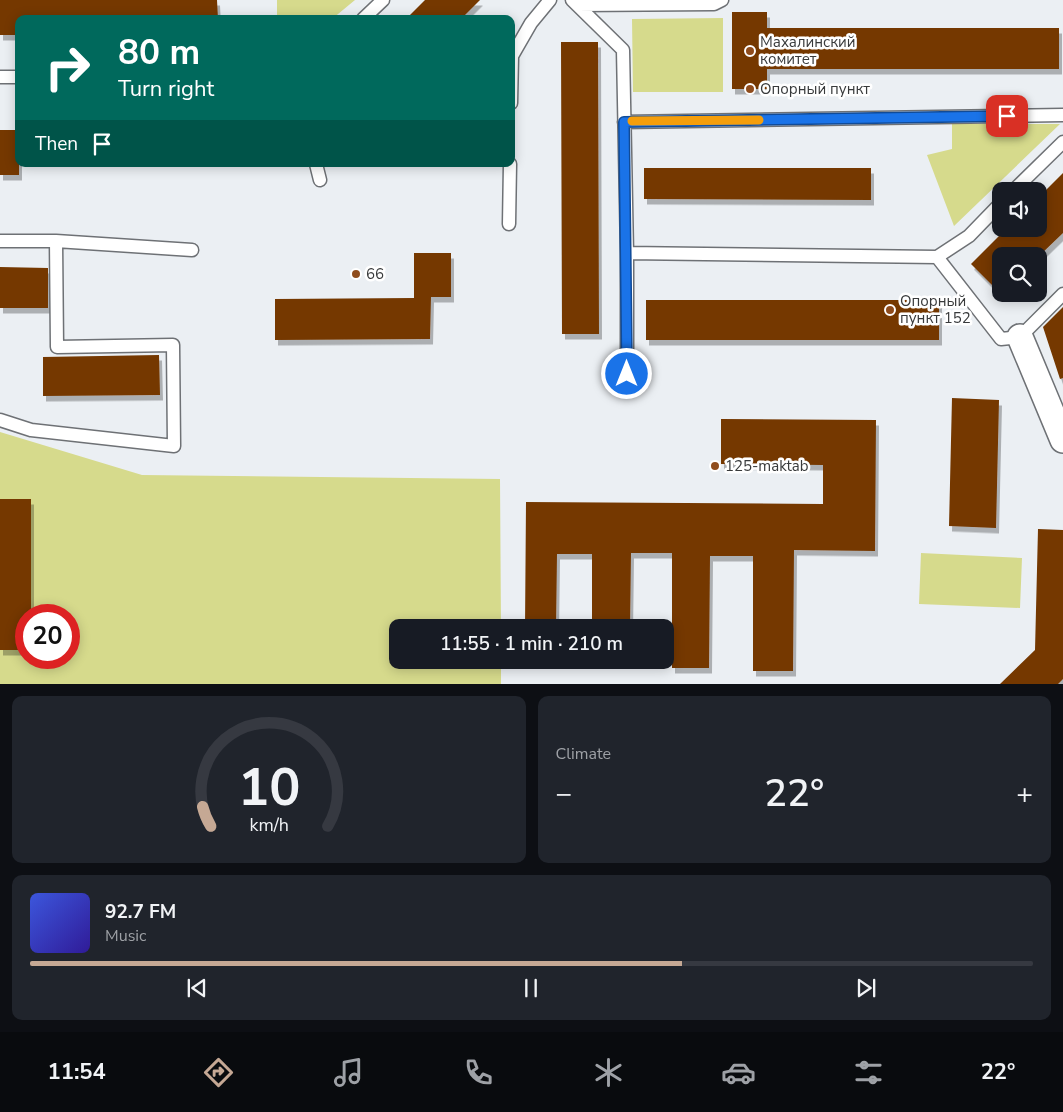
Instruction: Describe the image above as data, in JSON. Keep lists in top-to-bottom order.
{
  "places": [
    "Махалинский комитет",
    "Опорный пункт",
    "66",
    "Опорный пункт 152",
    "125-maktab"
  ],
  "page": {
    "turn": ["80 m", "Turn right"],
    "then": "Then",
    "limit": "20",
    "trip": "11:55 · 1 min · 210 m",
    "tile": "Climate",
    "heat": ["−", "22°", "+"],
    "song": ["92.7 FM", "Music"],
    "tabs": ["11:54", "22°"],
    "gauge": ["10", "km/h"]
  }
}
